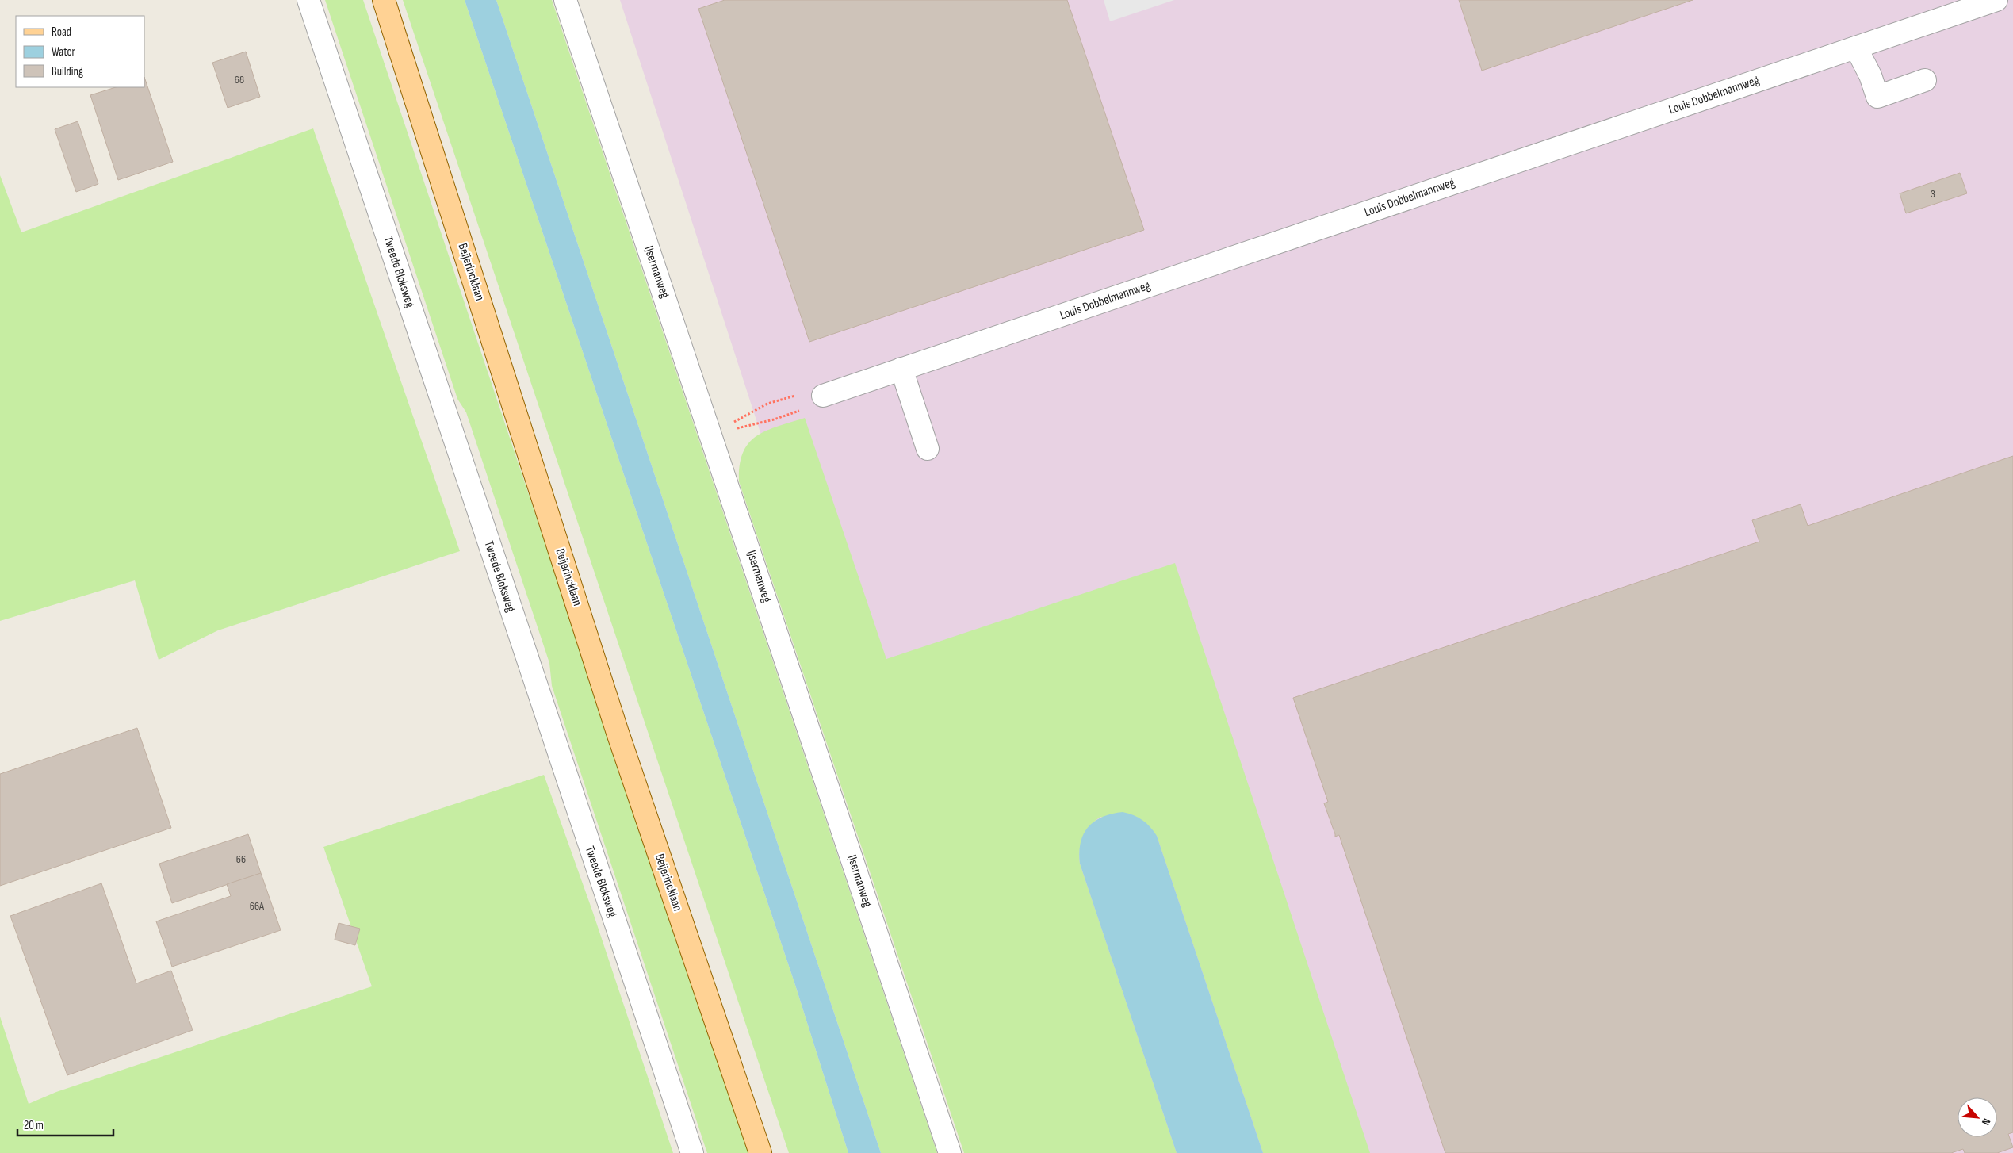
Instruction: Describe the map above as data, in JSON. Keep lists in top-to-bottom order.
{
  "streets": {
    "main road": ["Beijerincklaan"],
    "street": ["Louis Dobbelmannweg", "Tweede Bloksweg", "IJsermanweg"]
  },
  "house_numbers": [
    "68",
    "3",
    "66",
    "66A"
  ],
  "legend": ["Road", "Water", "Building"],
  "scale_bar": "20 m",
  "north": "bottom right"
}
